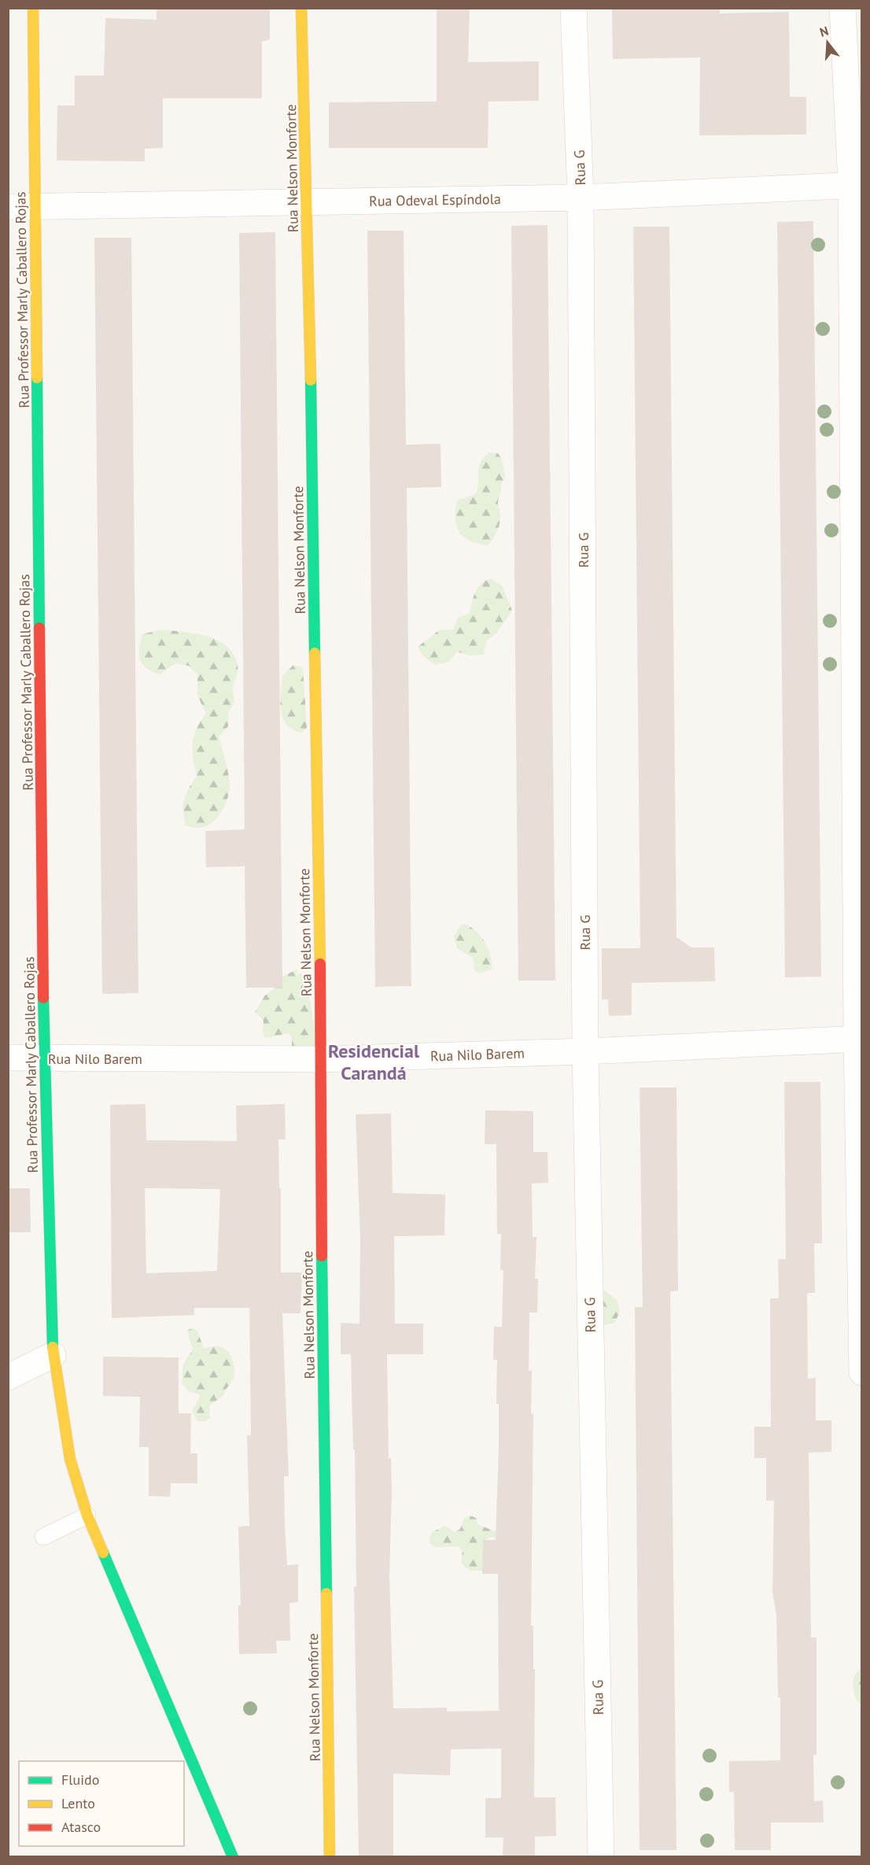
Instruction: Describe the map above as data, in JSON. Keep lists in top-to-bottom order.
{
  "streets": {
    "street": [
      "Rua G",
      "Rua Nelson Monforte",
      "Rua Odeval Espíndola",
      "Rua Professor Marly Caballero Rojas",
      "Rua Nilo Barem"
    ]
  },
  "crossings": [
    ["Rua G", "Rua Odeval Espíndola"],
    ["Rua G", "Rua Nilo Barem"],
    ["Rua Nelson Monforte", "Rua Odeval Espíndola"],
    ["Rua Nelson Monforte", "Rua Nilo Barem"],
    ["Rua Odeval Espíndola", "Rua Professor Marly Caballero Rojas"],
    ["Rua Professor Marly Caballero Rojas", "Rua Nilo Barem"]
  ],
  "districts": ["Residencial Carandá"],
  "legend": ["Fluido", "Lento", "Atasco"],
  "north": "top"
}
